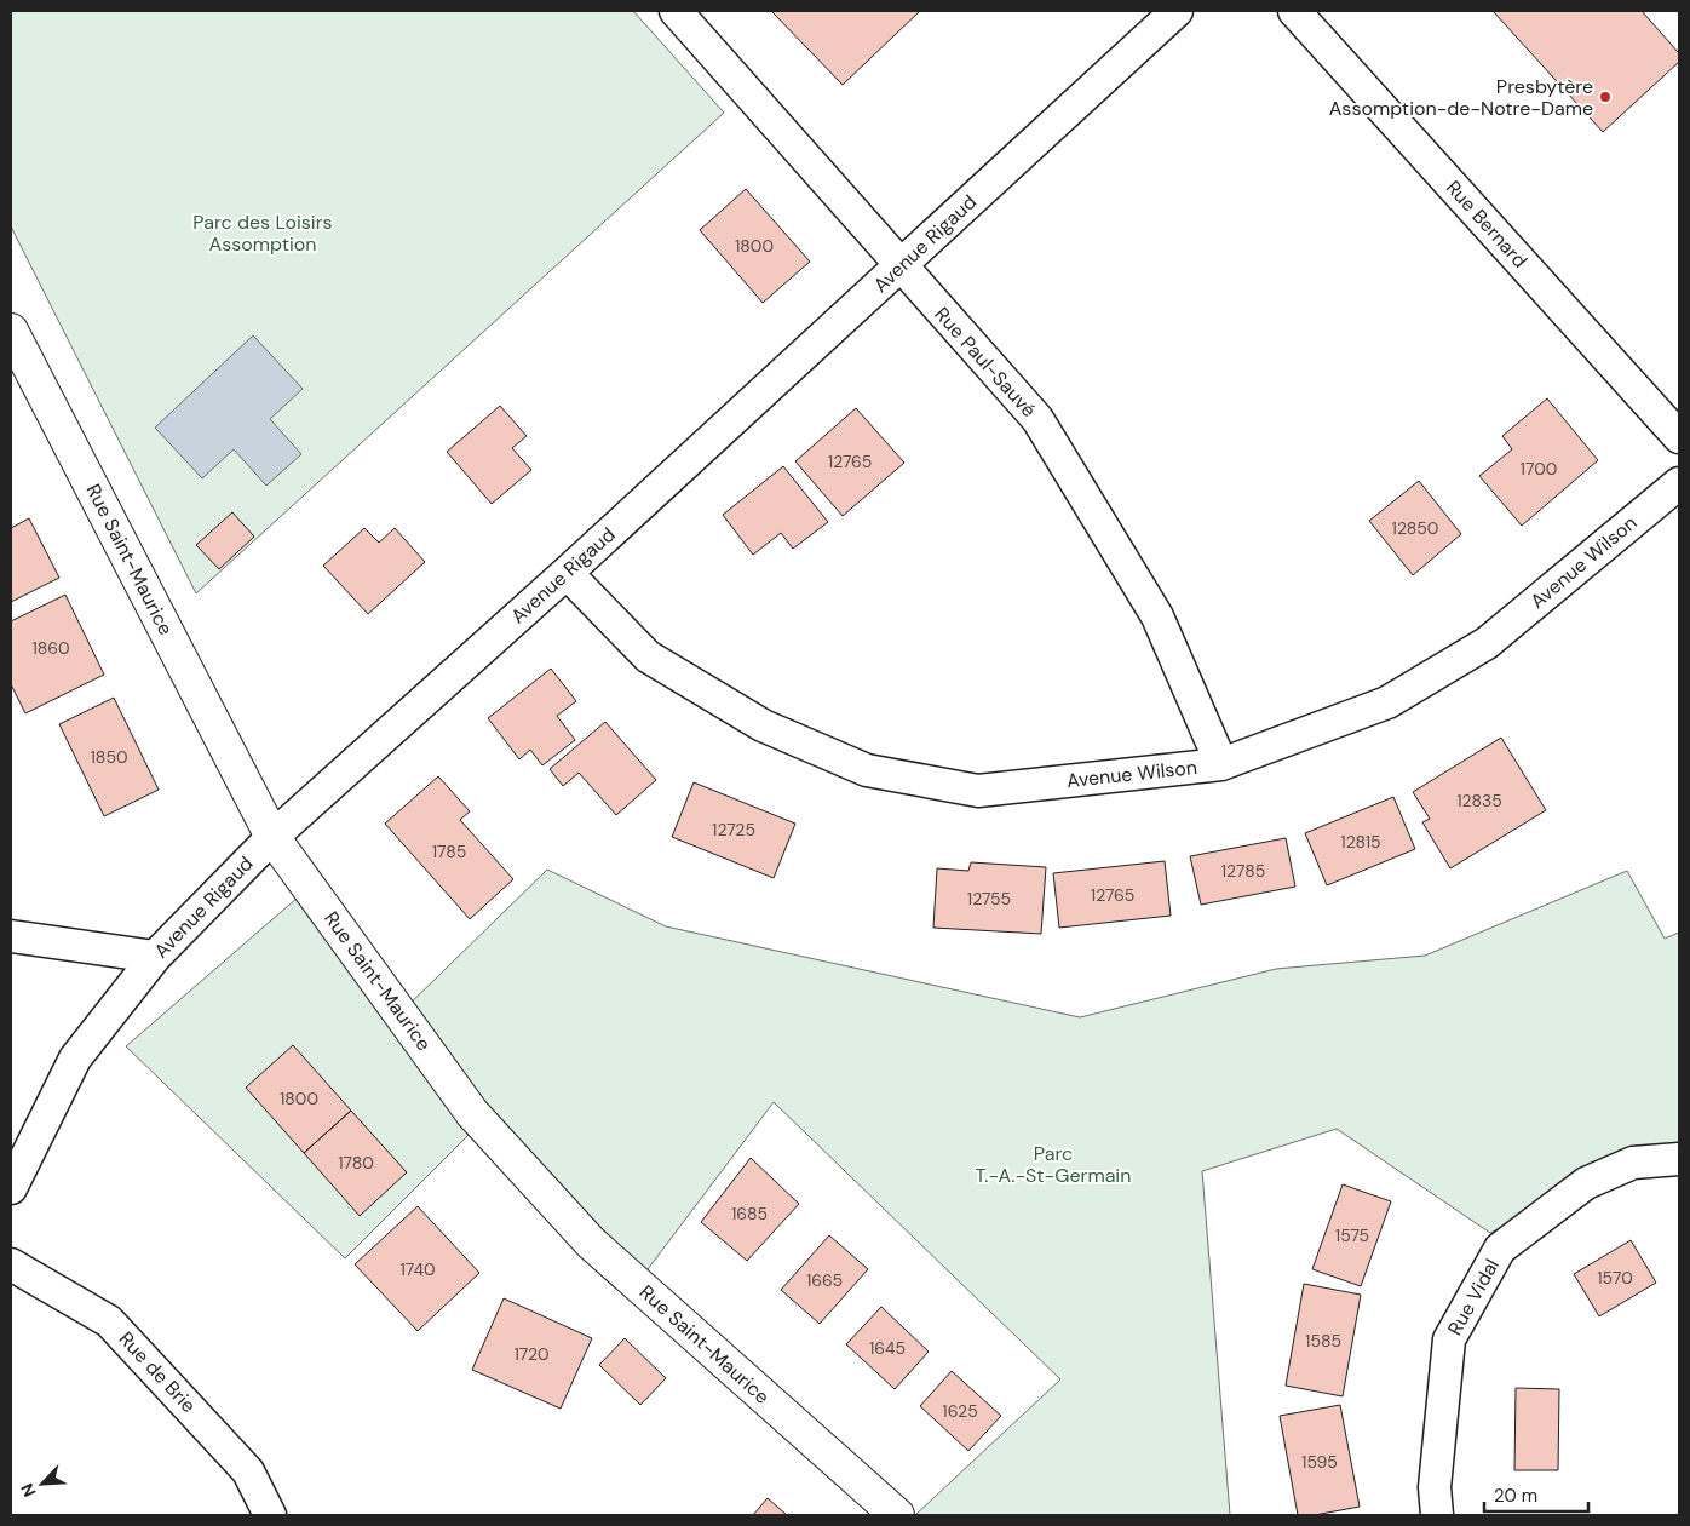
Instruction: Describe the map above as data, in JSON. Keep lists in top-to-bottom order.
{
  "streets": {
    "street": [
      "Rue Bernard",
      "Avenue Rigaud",
      "Rue Paul-Sauvé",
      "Rue Saint-Maurice",
      "Avenue Wilson",
      "Rue Vidal",
      "Rue de Brie"
    ]
  },
  "crossings": [
    ["Avenue Rigaud", "Rue Paul-Sauvé"],
    ["Avenue Rigaud", "Rue Saint-Maurice"],
    ["Avenue Rigaud", "Avenue Wilson"],
    ["Rue Paul-Sauvé", "Avenue Wilson"]
  ],
  "parks": ["Parc des Loisirs Assomption", "Parc T.-A.-St-Germain"],
  "places": ["Presbytère Assomption-de-Notre-Dame"],
  "house_numbers": [
    "1800",
    "12765",
    "1700",
    "12850",
    "1860",
    "1850",
    "12835",
    "12725",
    "12815",
    "1785",
    "12785",
    "12765",
    "12755",
    "1800",
    "1780",
    "1685",
    "1575",
    "1740",
    "1570",
    "1665",
    "1585",
    "1645",
    "1720",
    "1625",
    "1595"
  ],
  "scale_bar": "20 m",
  "north": "bottom left"
}
